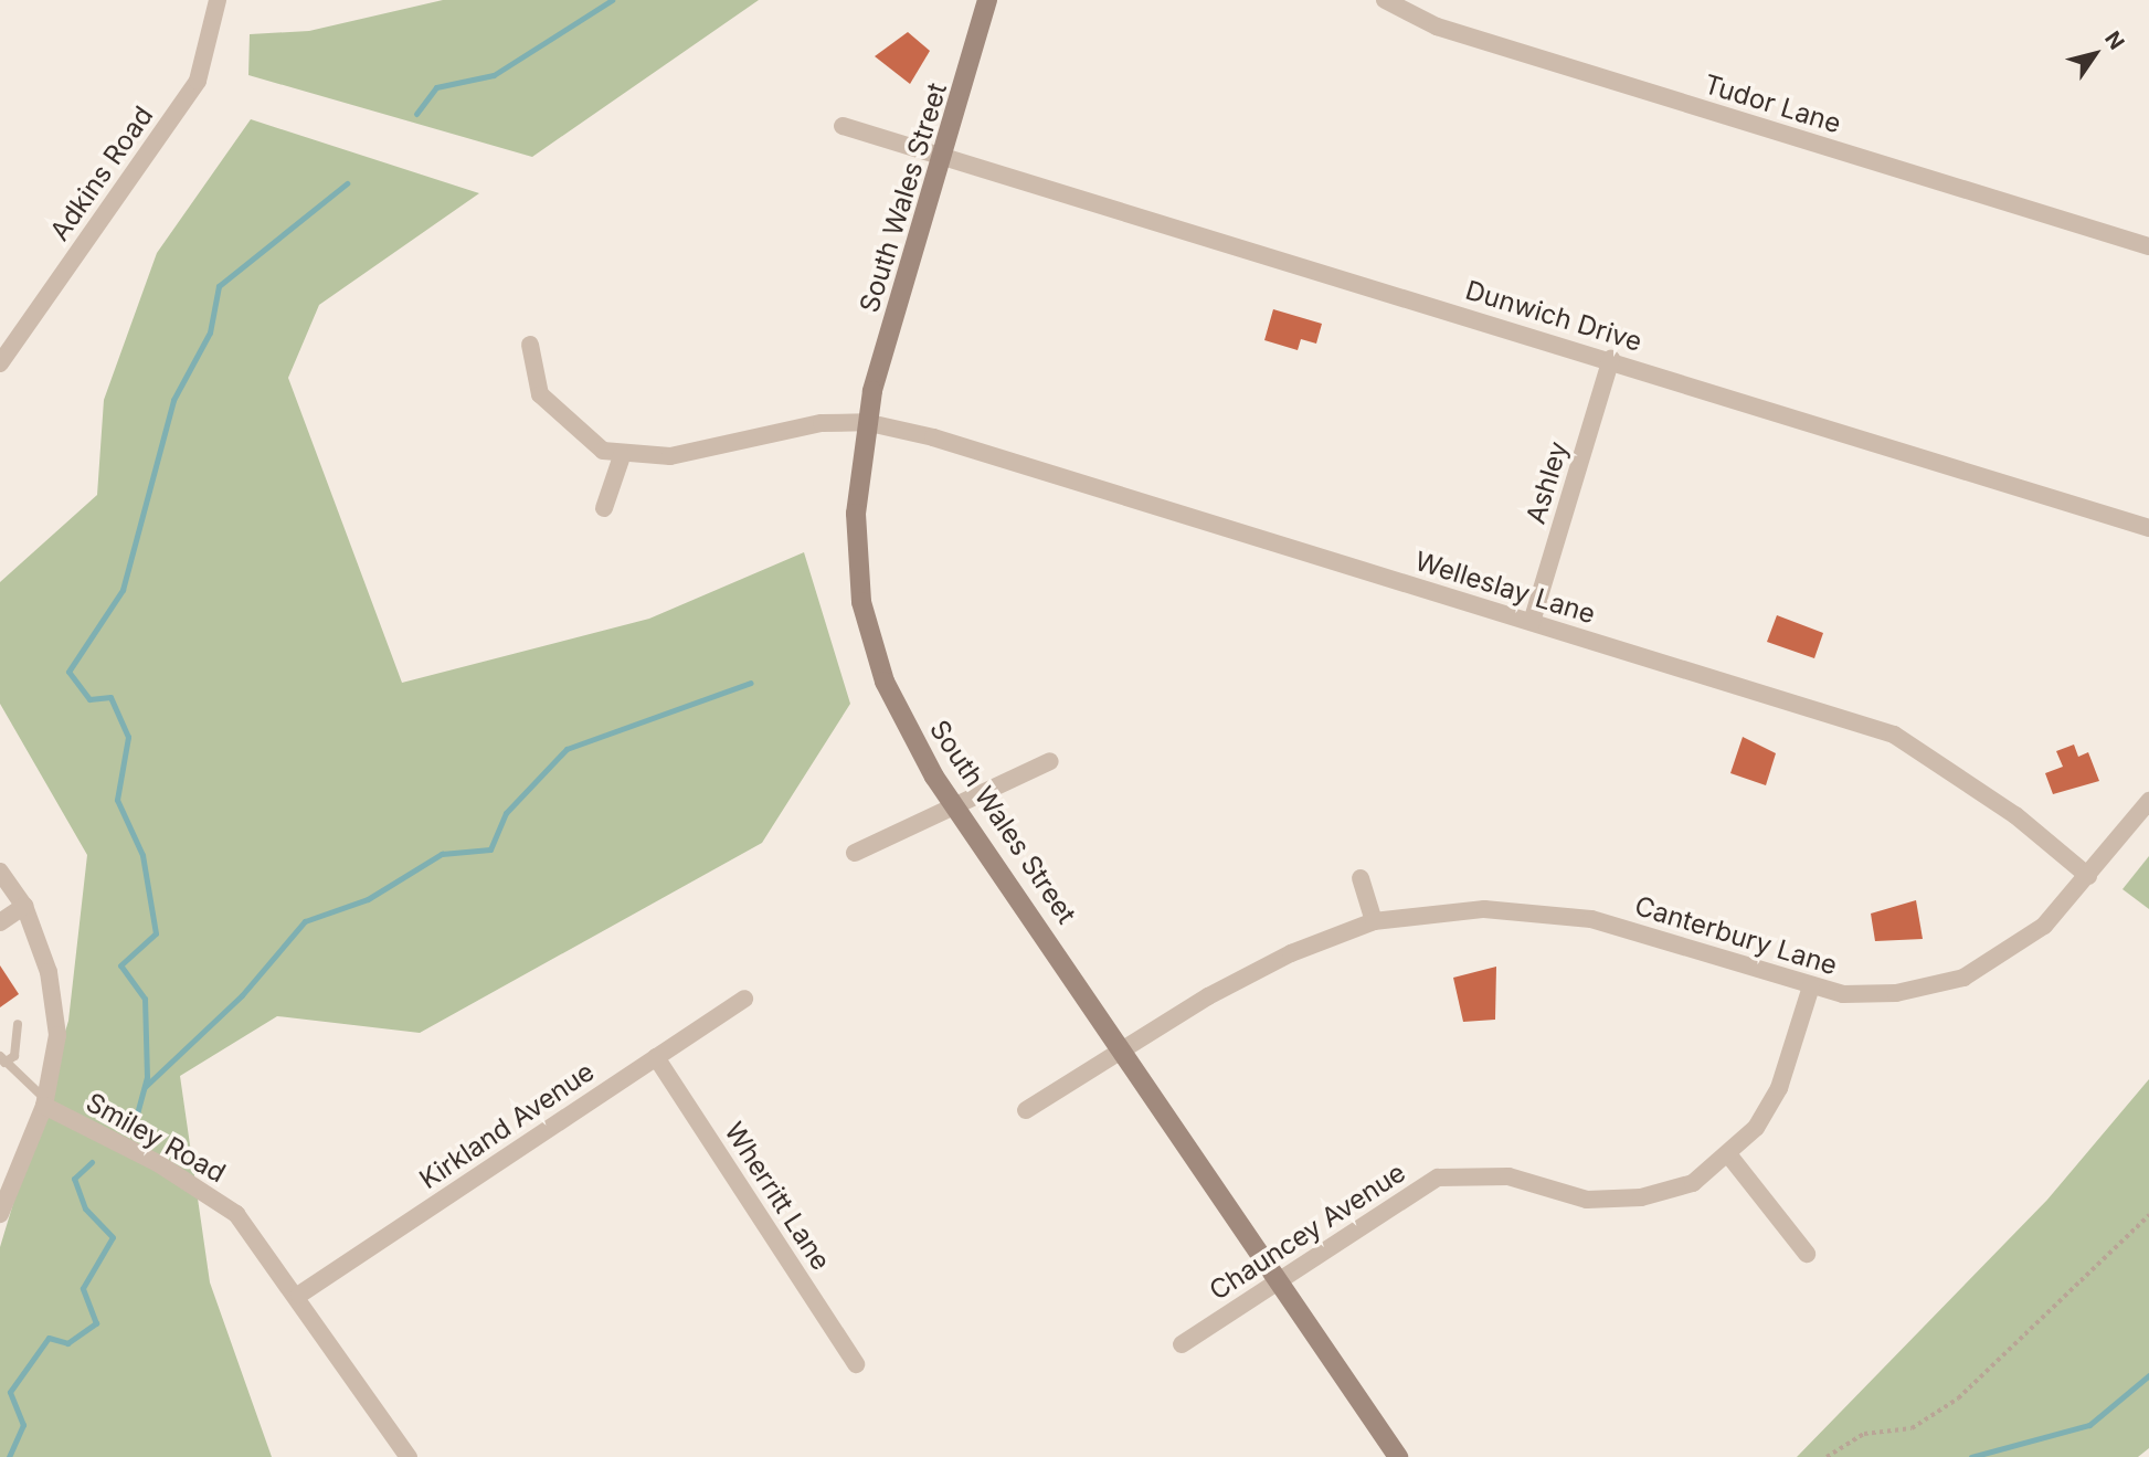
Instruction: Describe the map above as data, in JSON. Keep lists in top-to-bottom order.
{
  "streets": {
    "street": [
      "Tudor Lane",
      "Adkins Road",
      "South Wales Street",
      "Dunwich Drive",
      "Ashley",
      "Welleslay Lane",
      "Canterbury Lane",
      "Kirkland Avenue",
      "Smiley Road",
      "Wherritt Lane",
      "Chauncey Avenue"
    ]
  },
  "crossings": [
    ["South Wales Street", "Dunwich Drive"],
    ["South Wales Street", "Welleslay Lane"],
    ["South Wales Street", "Canterbury Lane"],
    ["South Wales Street", "Chauncey Avenue"],
    ["Dunwich Drive", "Ashley"],
    ["Ashley", "Welleslay Lane"],
    ["Welleslay Lane", "Canterbury Lane"],
    ["Canterbury Lane", "Chauncey Avenue"],
    ["Kirkland Avenue", "Smiley Road"],
    ["Kirkland Avenue", "Wherritt Lane"]
  ],
  "north": "top right"
}
